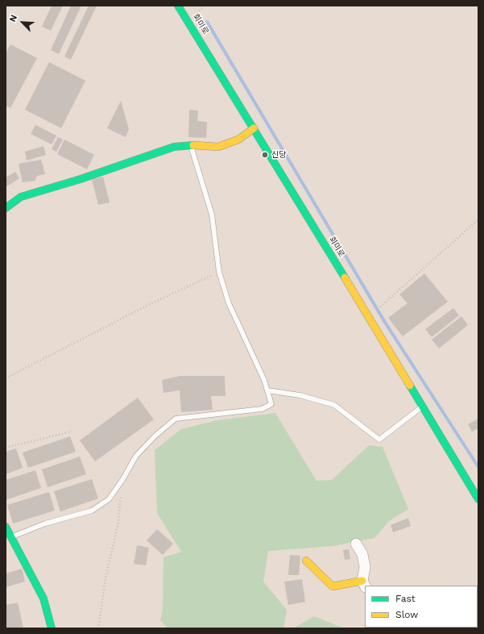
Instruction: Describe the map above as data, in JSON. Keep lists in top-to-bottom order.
{
  "streets": {
    "street": ["회미로"]
  },
  "places": ["신당"],
  "legend": ["Fast", "Slow"],
  "north": "top left"
}
